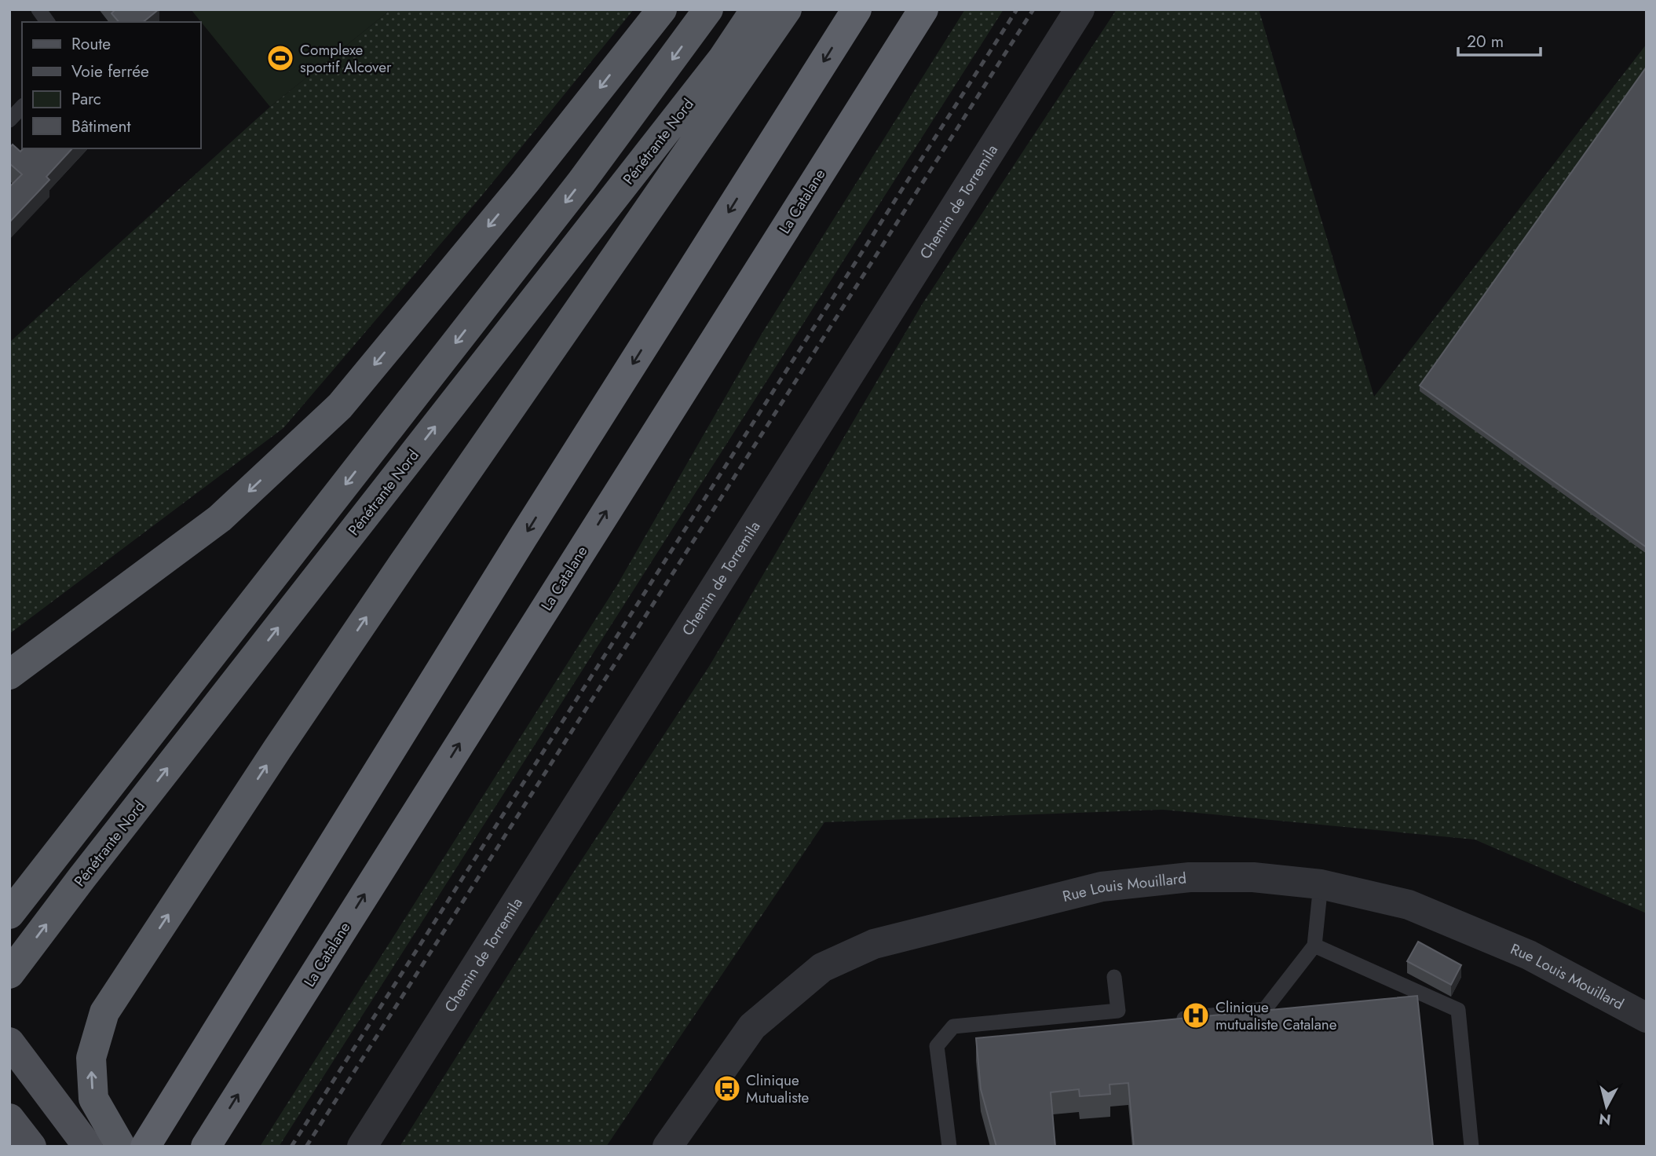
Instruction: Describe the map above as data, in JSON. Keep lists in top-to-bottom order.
{
  "streets": {
    "highway": ["Pénétrante Nord", "La Catalane"],
    "street": ["Chemin de Torremila", "Rue Louis Mouillard"]
  },
  "places": {
    "sports": ["Complexe sportif Alcover"],
    "hospital": ["Clinique mutualiste Catalane"],
    "bus stop": ["Clinique Mutualiste"]
  },
  "legend": [
    "Route",
    "Voie ferrée",
    "Parc",
    "Bâtiment"
  ],
  "scale_bar": "20 m",
  "north": "bottom"
}
